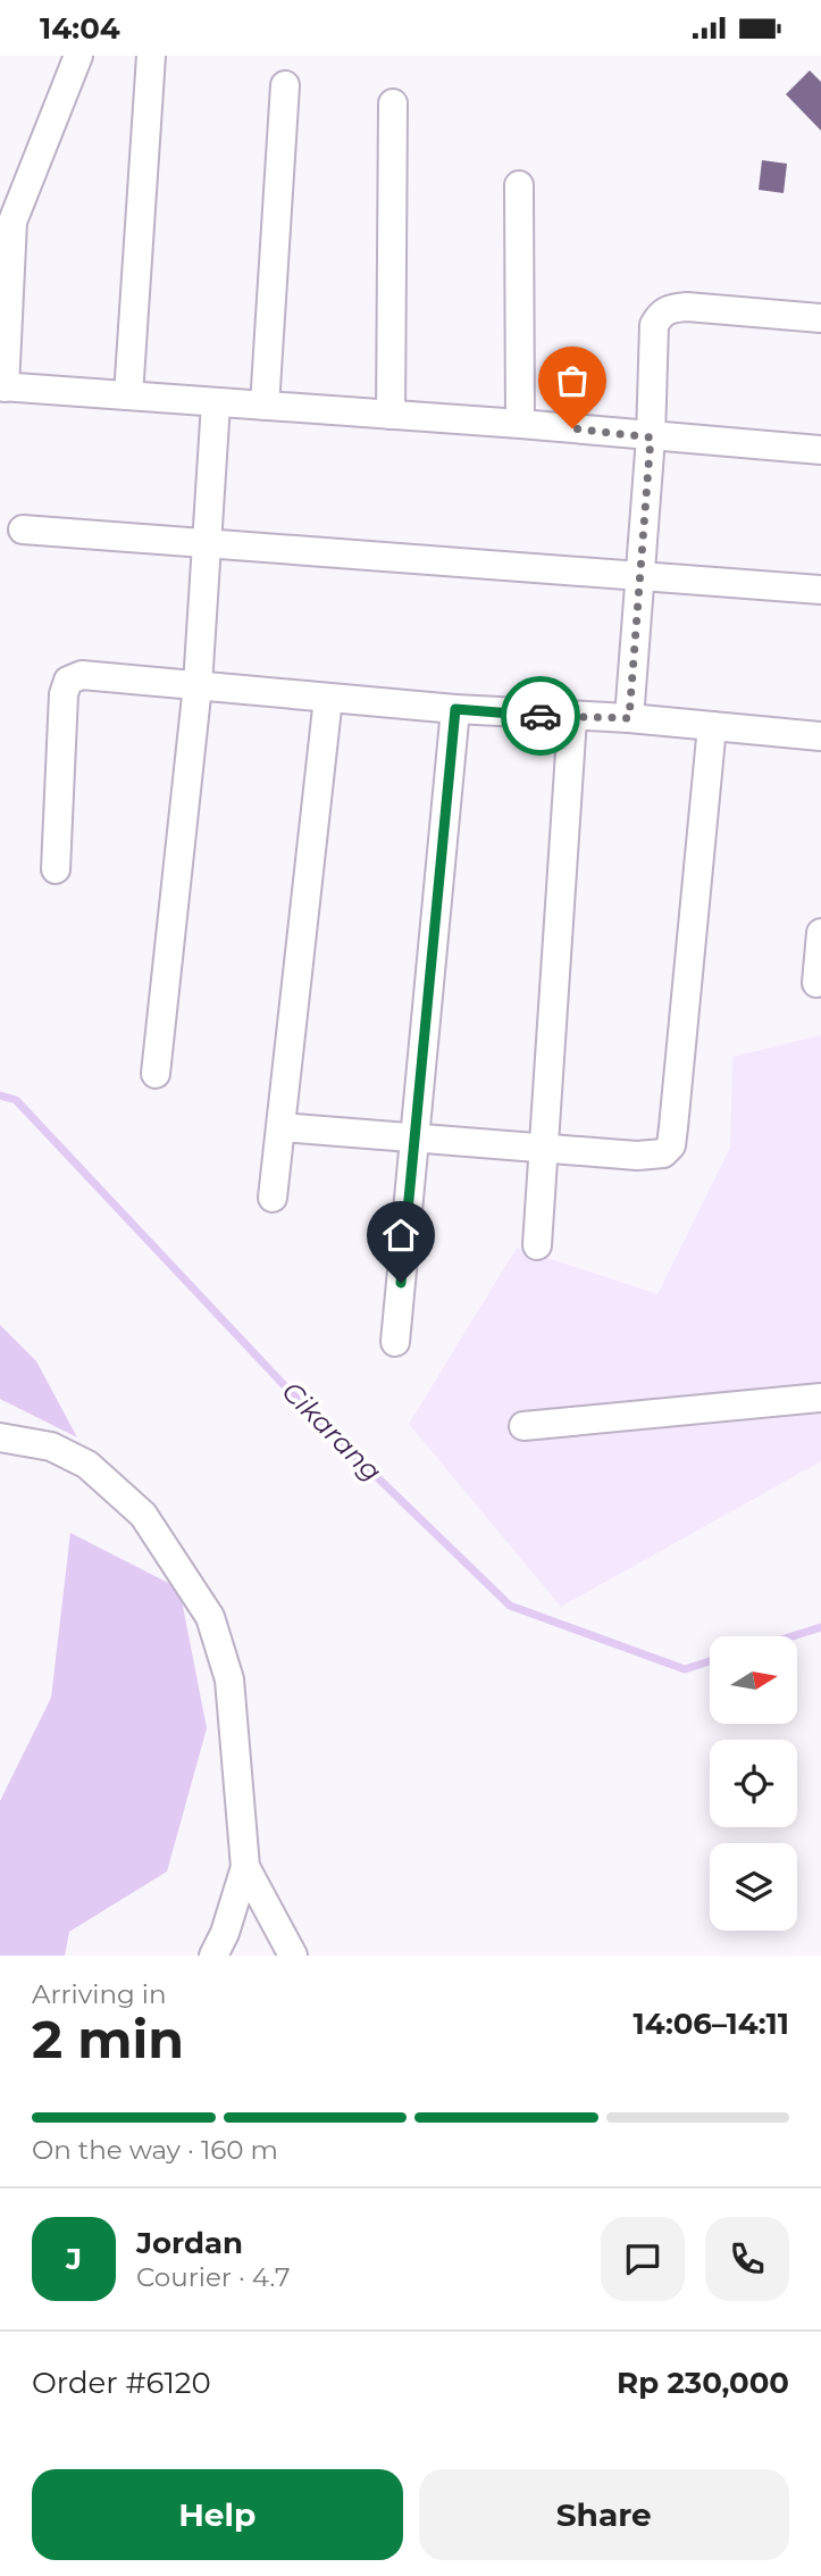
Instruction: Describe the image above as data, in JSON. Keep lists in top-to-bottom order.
{
  "water": ["Cikarang"],
  "north": "right",
  "page": {
    "status": "14:04",
    "heading": ["2 min", "Arriving in", "14:06–14:11"],
    "panel": [
      "Jordan",
      "Courier · 4.7",
      "Order #6120",
      "Rp 230,000"
    ],
    "bar": "On the way · 160 m",
    "round": "J",
    "buttons": ["Help", "Share"]
  }
}
